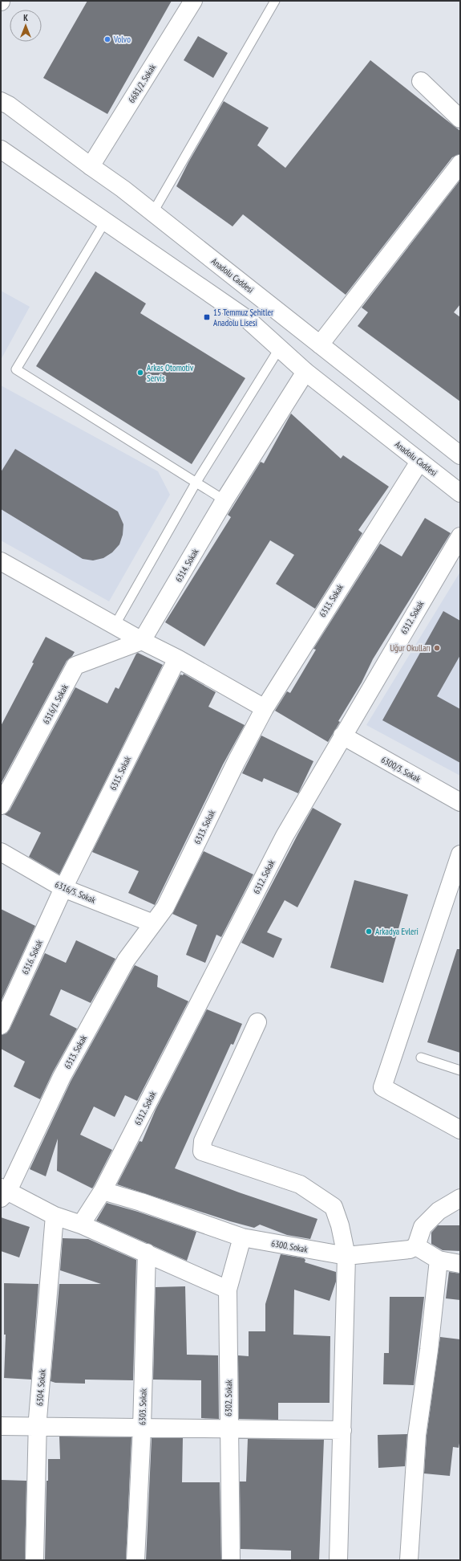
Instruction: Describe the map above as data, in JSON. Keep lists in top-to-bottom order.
{
  "streets": {
    "main road": [
      "6681/2. Sokak",
      "Anadolu Caddesi",
      "6314. Sokak",
      "6313. Sokak",
      "6312. Sokak",
      "6316/1. Sokak",
      "6300/3. Sokak",
      "6315. Sokak",
      "6316/5. Sokak",
      "6316. Sokak",
      "6300. Sokak",
      "6304. Sokak",
      "6302. Sokak",
      "6303. Sokak"
    ]
  },
  "crossings": [
    ["6681/2. Sokak", "Anadolu Caddesi"],
    ["Anadolu Caddesi", "6314. Sokak"],
    ["Anadolu Caddesi", "6313. Sokak"],
    ["6314. Sokak", "6316/1. Sokak"],
    ["6313. Sokak", "6316/5. Sokak"],
    ["6312. Sokak", "6300/3. Sokak"],
    ["6312. Sokak", "6300. Sokak"],
    ["6315. Sokak", "6316/5. Sokak"],
    ["6315. Sokak", "6316. Sokak"],
    ["6316/5. Sokak", "6316. Sokak"],
    ["6300. Sokak", "6302. Sokak"]
  ],
  "places": {
    "other": [
      "Volvo",
      "Arkas Otomotiv Servis",
      "Uğur Okulları",
      "Arkadya Evleri"
    ],
    "transit": ["15 Temmuz Şehitler Anadolu Lisesi"]
  },
  "north": "top"
}
